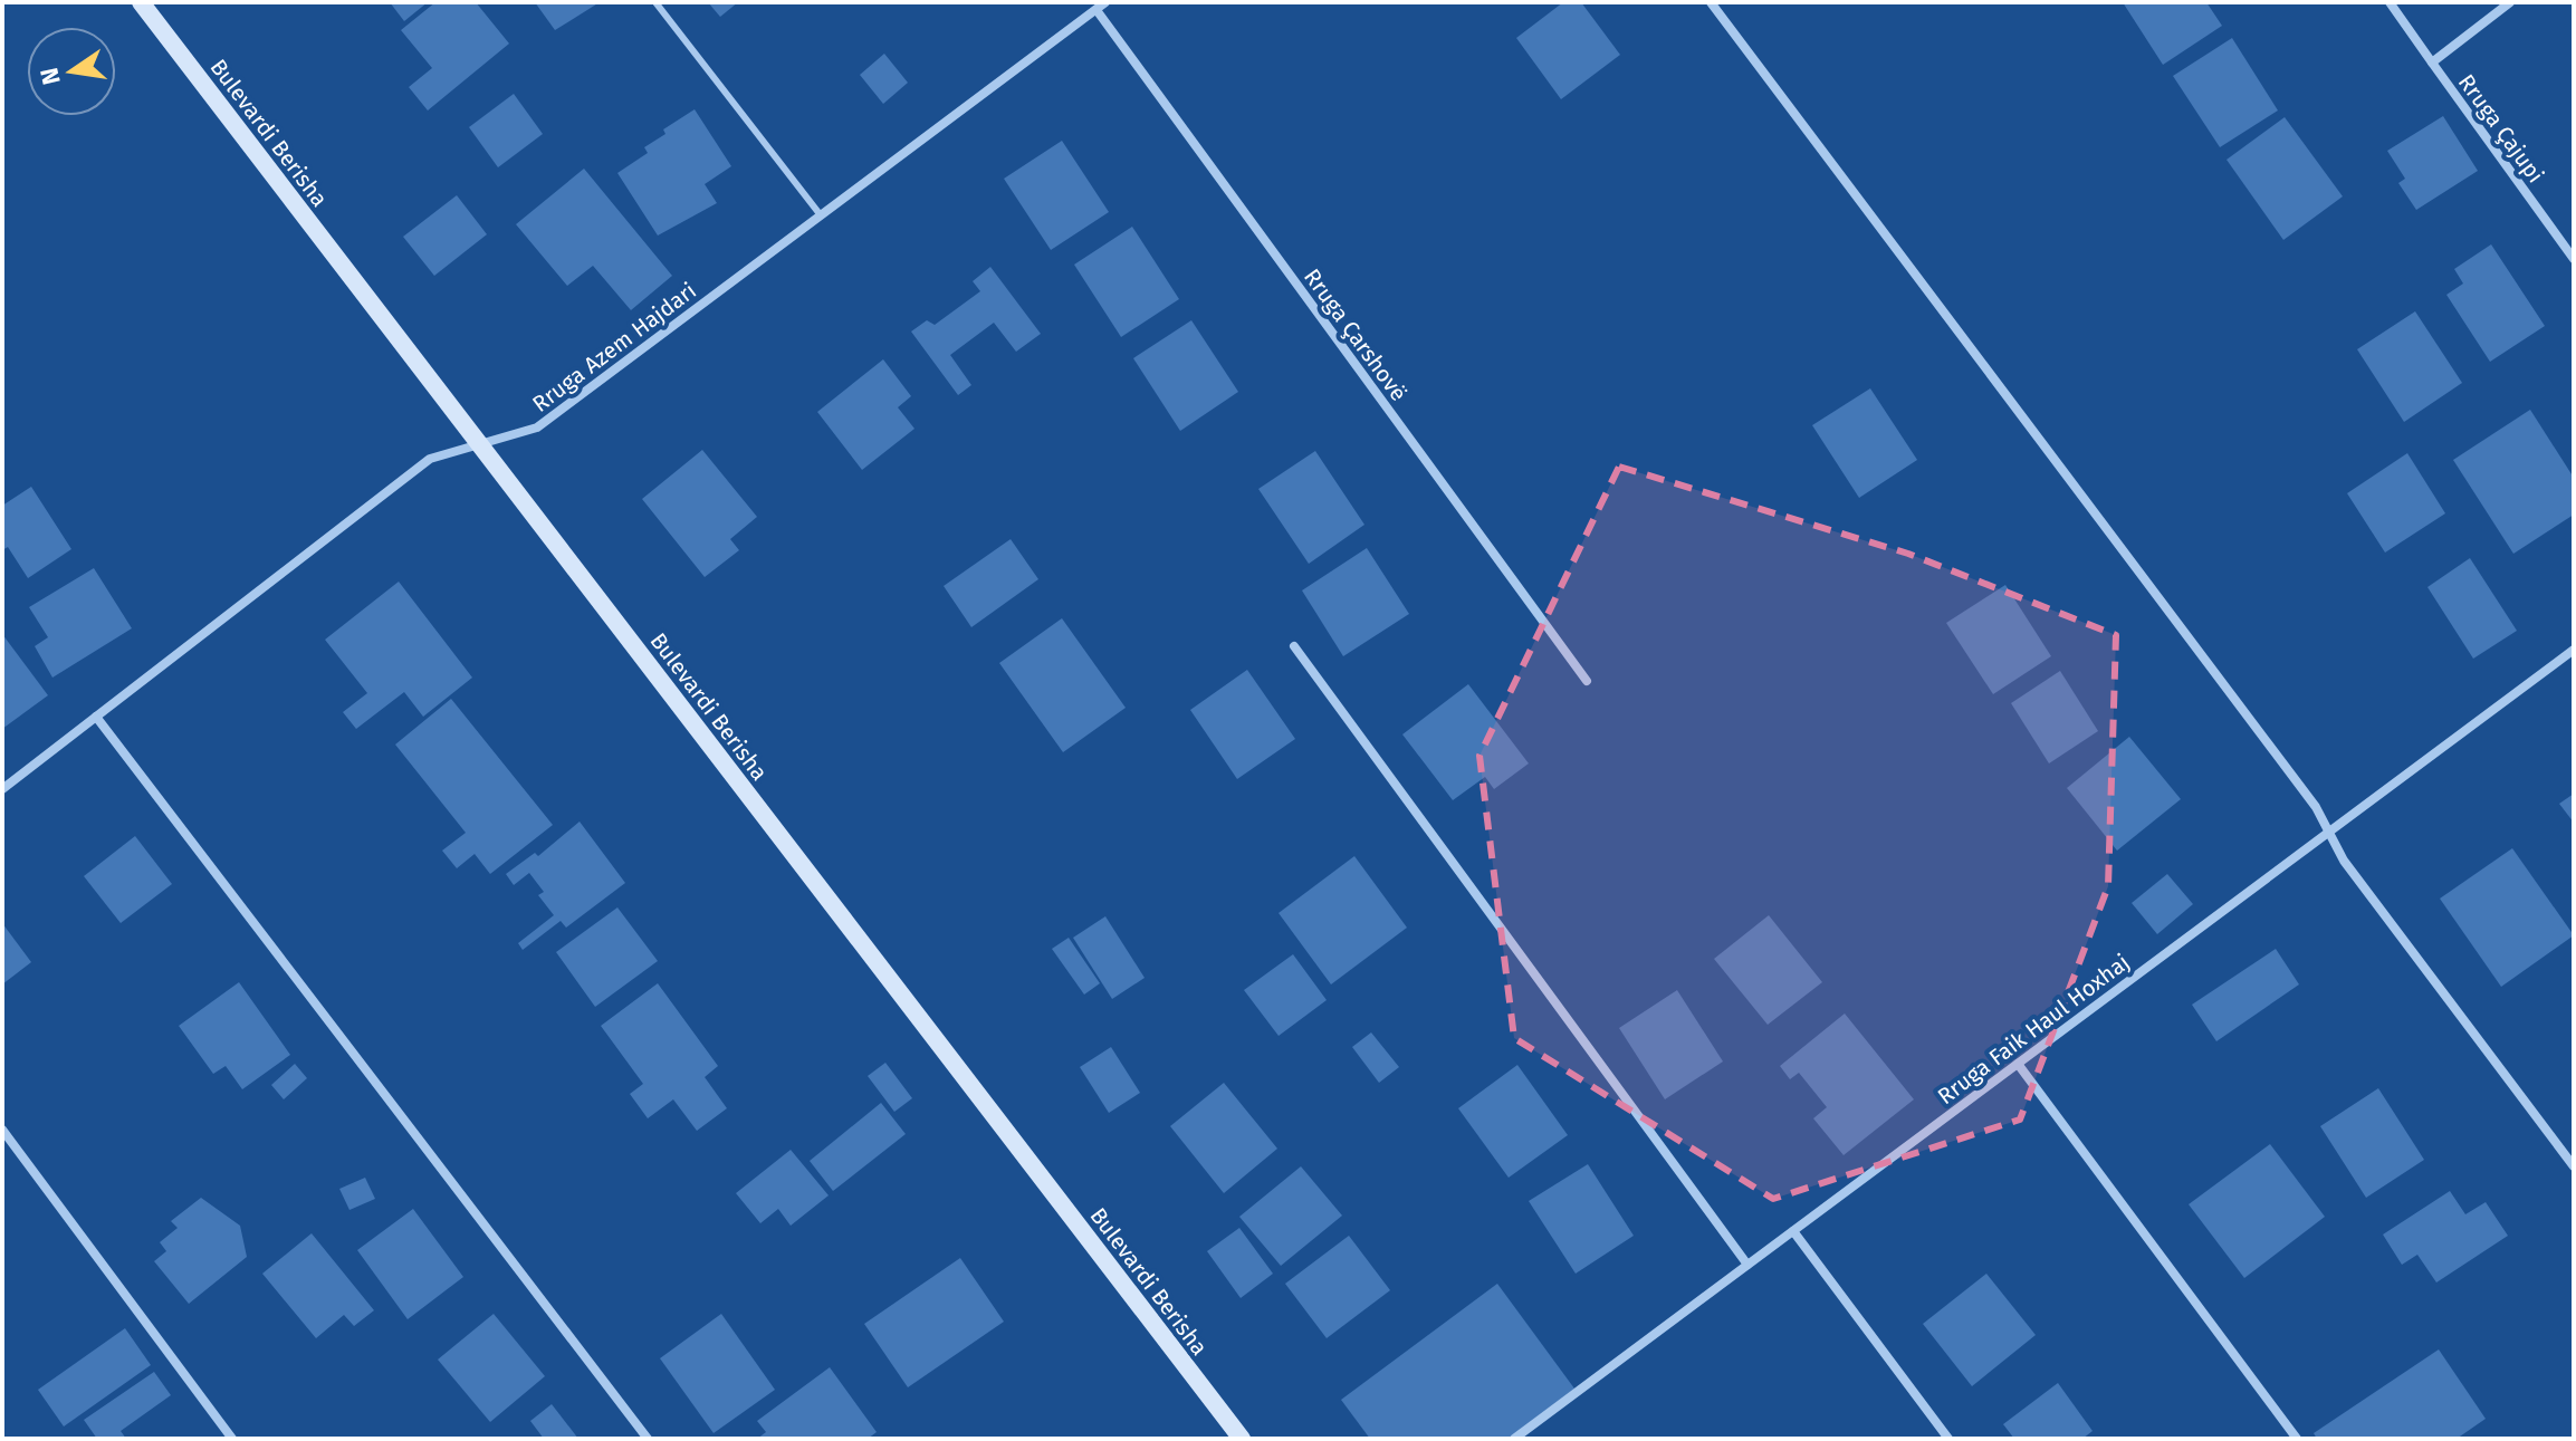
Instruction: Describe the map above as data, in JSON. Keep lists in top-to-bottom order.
{
  "streets": {
    "main road": ["Bulevardi Berisha"],
    "street": [
      "Rruga Çajupi",
      "Rruga Çarshovë",
      "Rruga Azem Hajdari",
      "Rruga Faik Haul Hoxhaj"
    ]
  },
  "crossings": [
    ["Bulevardi Berisha", "Rruga Azem Hajdari"],
    ["Rruga Çarshovë", "Rruga Azem Hajdari"]
  ],
  "north": "left"
}
